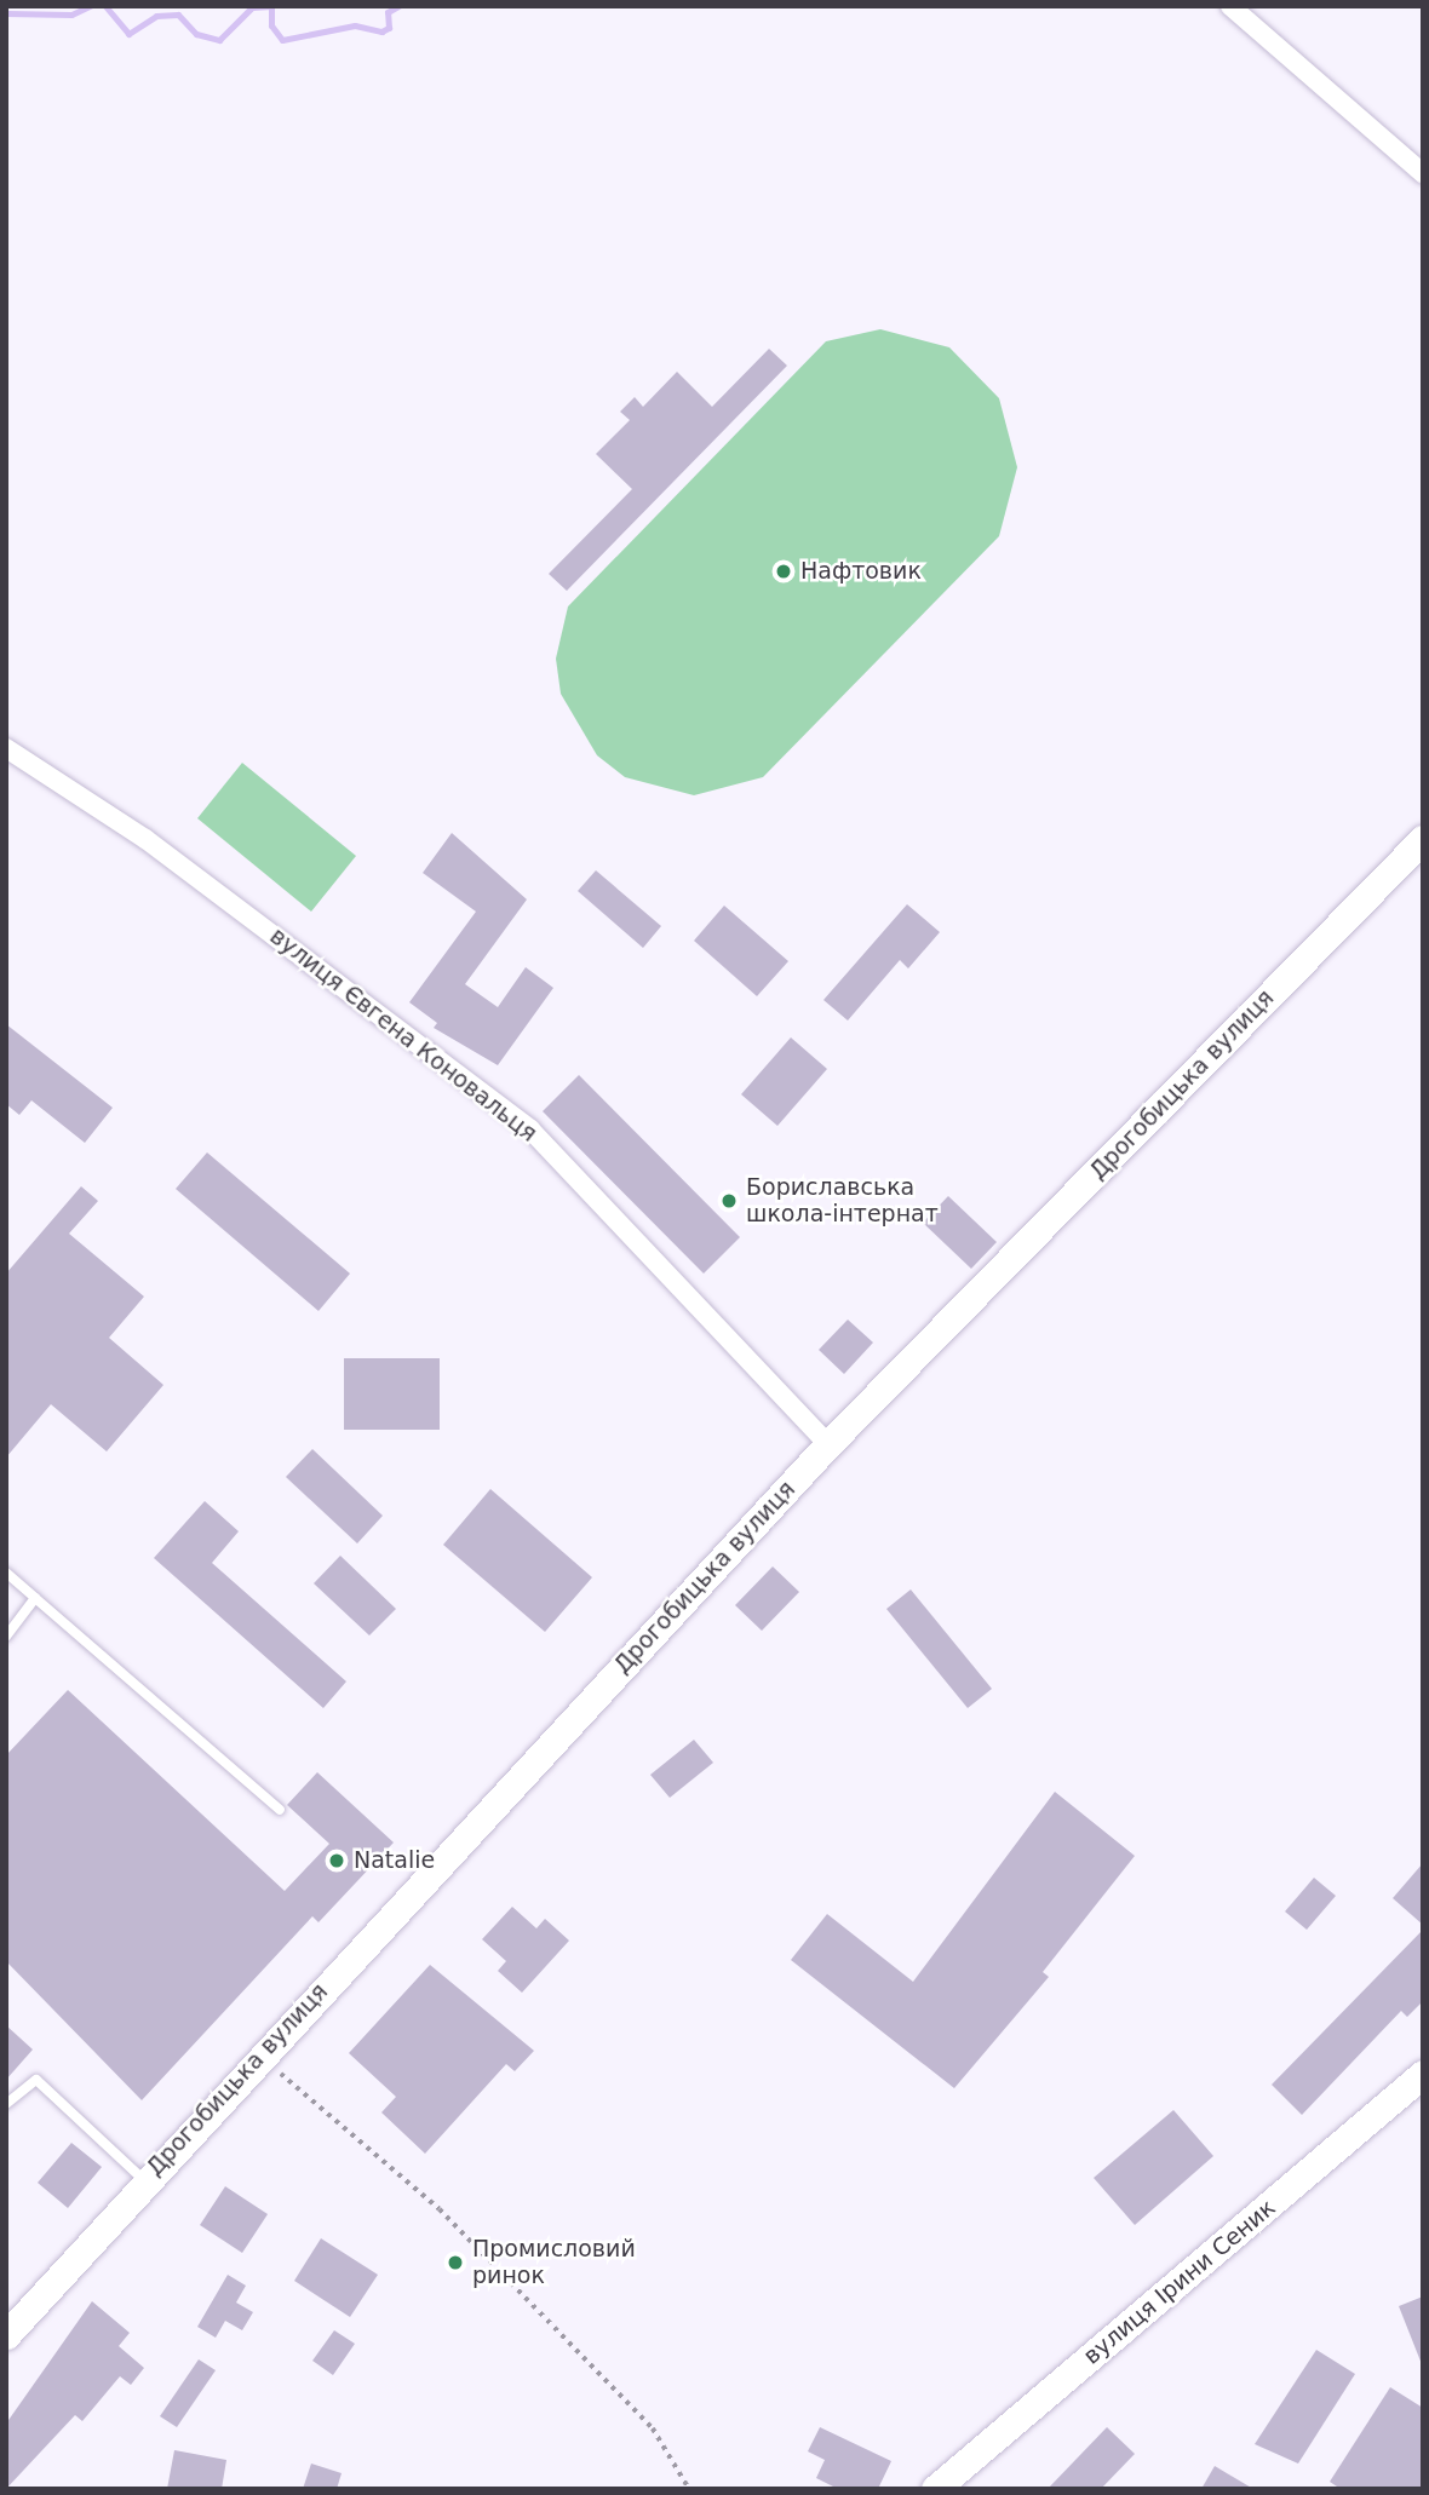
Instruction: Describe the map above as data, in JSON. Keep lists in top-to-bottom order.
{
  "streets": {
    "main road": ["Дрогобицька вулиця", "вулиця Ірини Сеник"],
    "street": ["вулиця Євгена Коновальця"]
  },
  "crossings": [
    ["вулиця Євгена Коновальця", "Дрогобицька вулиця"]
  ],
  "places": [
    "Нафтовик",
    "Бориславська школа-інтернат",
    "Natalie",
    "Промисловий ринок"
  ]
}
